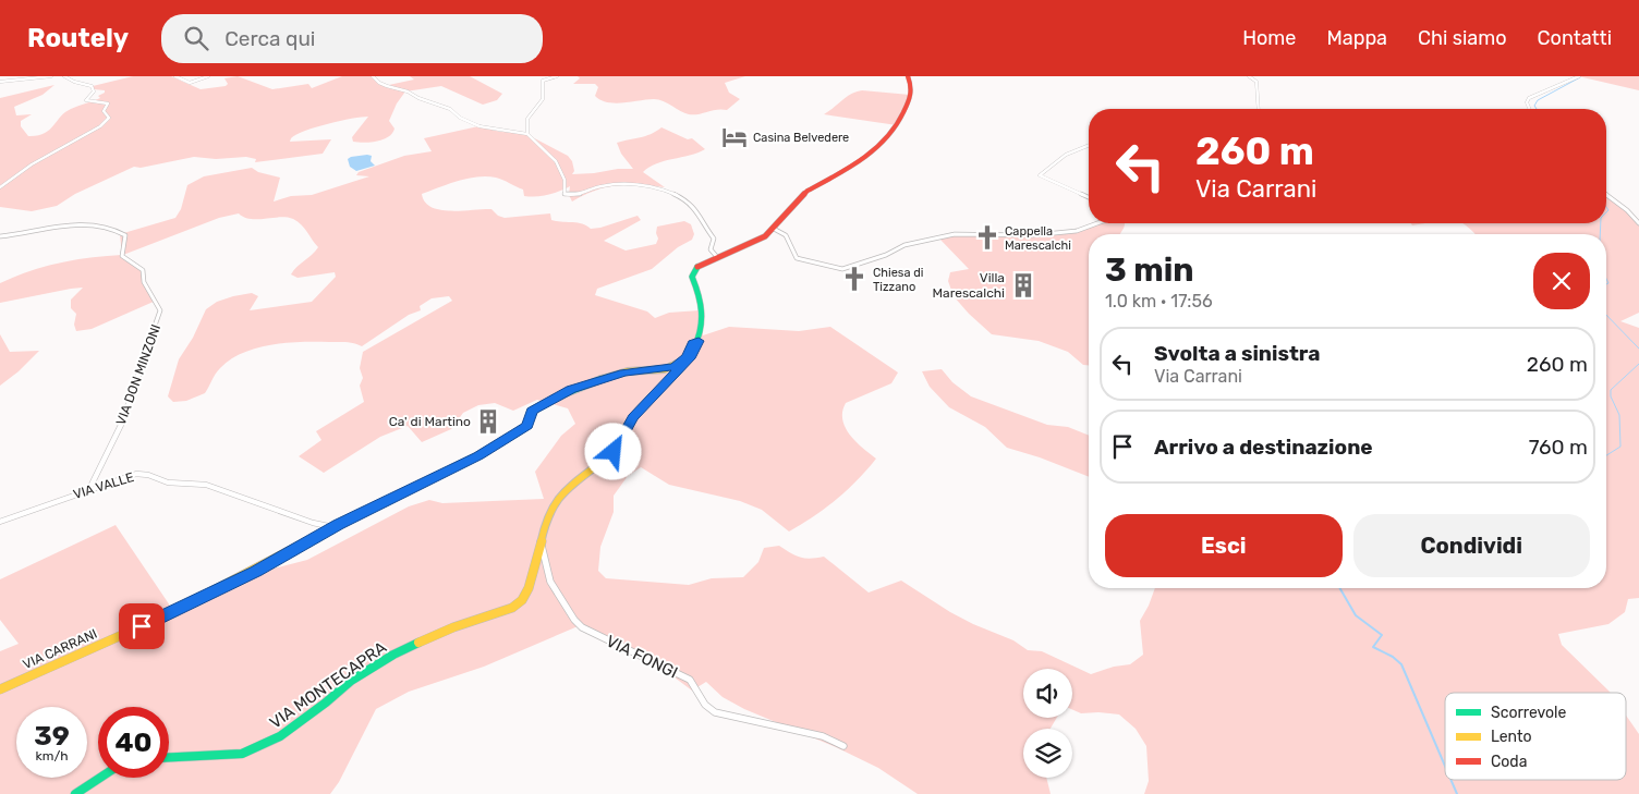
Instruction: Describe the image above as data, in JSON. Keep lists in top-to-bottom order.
{
  "streets": {
    "street": [
      "VIA DON MINZONI",
      "VIA VALLE",
      "VIA CARRANI",
      "VIA FONGI",
      "VIA MONTECAPRA"
    ]
  },
  "crossings": [
    ["VIA DON MINZONI", "VIA VALLE"],
    ["VIA VALLE", "VIA CARRANI"],
    ["VIA CARRANI", "VIA MONTECAPRA"],
    ["VIA FONGI", "VIA MONTECAPRA"]
  ],
  "places": {
    "hotel": ["Casina Belvedere"],
    "church": ["Cappella Marescalchi", "Chiesa di Tizzano"],
    "building": ["Villa Marescalchi", "Ca' di Martino"]
  },
  "legend": ["Scorrevole", "Lento", "Coda"],
  "page": {
    "header": "Routely",
    "search": "Cerca qui",
    "nav": [
      "Home",
      "Mappa",
      "Chi siamo",
      "Contatti"
    ],
    "turn": ["260 m", "Via Carrani"],
    "heading": ["3 min", "1.0 km · 17:56"],
    "list": [
      {
        "name": "Svolta a sinistra",
        "note": "Via Carrani",
        "value": "260 m"
      },
      {
        "name": "Arrivo a destinazione",
        "value": "760 m"
      }
    ],
    "buttons": ["Esci", "Condividi"],
    "speed": "39 km/h",
    "limit": "40"
  }
}
